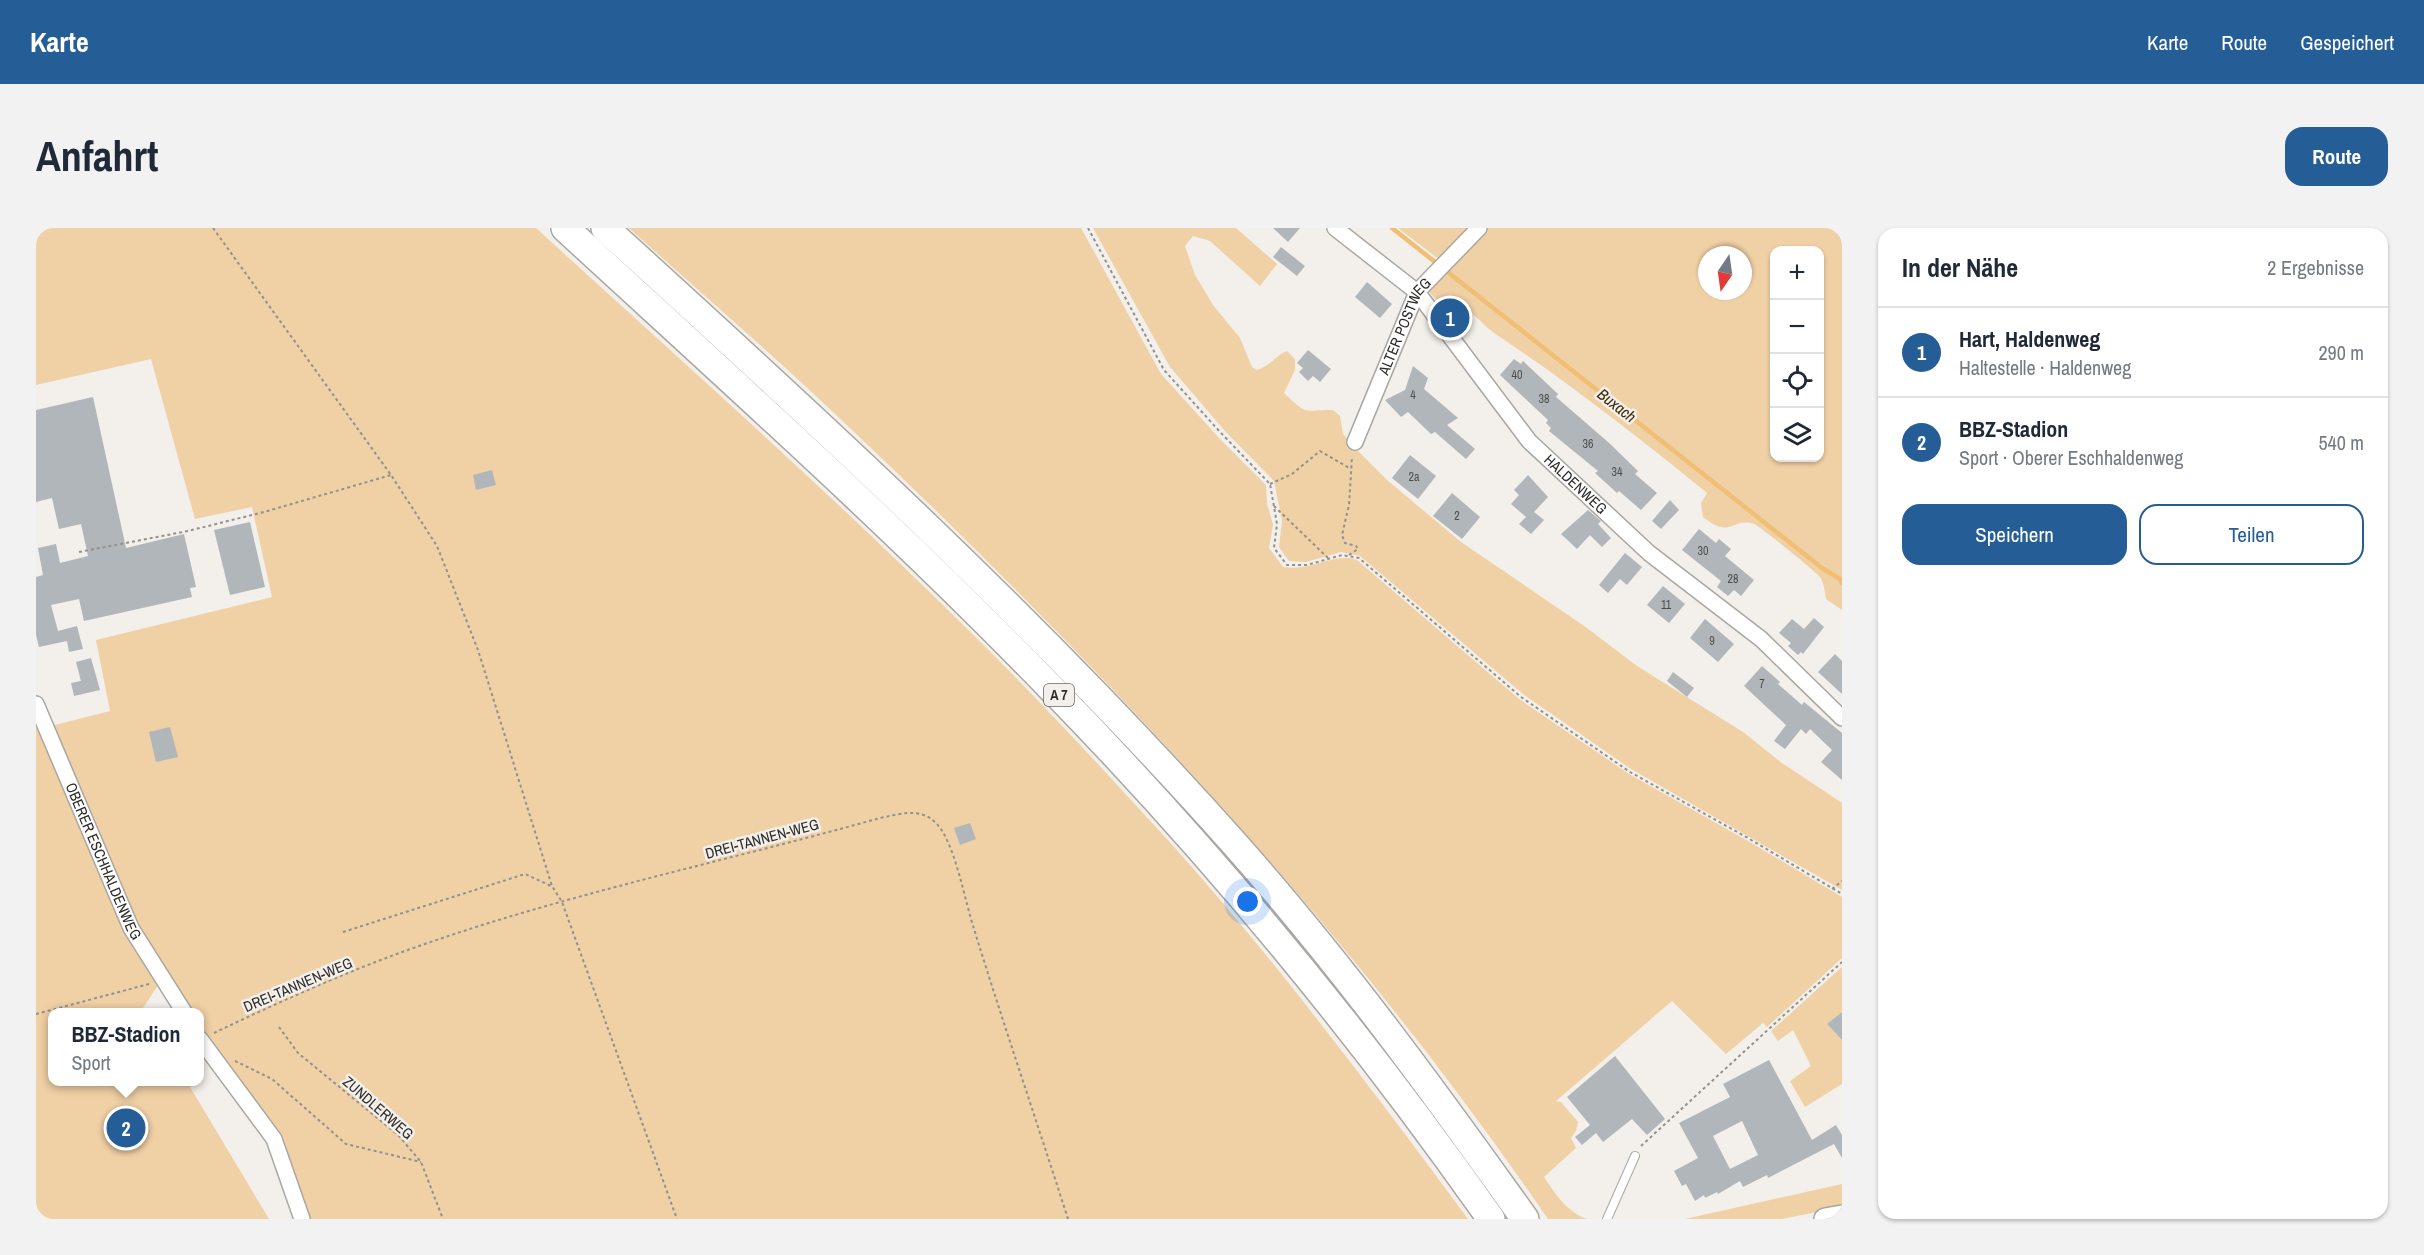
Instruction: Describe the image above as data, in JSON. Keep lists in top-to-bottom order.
{
  "streets": {
    "highway": ["A 7"],
    "street": ["ALTER POSTWEG", "HALDENWEG", "OBERER ESCHHALDENWEG"],
    "path": ["DREI-TANNEN-WEG", "ZUNDLERWEG"]
  },
  "crossings": [
    ["ALTER POSTWEG", "HALDENWEG"]
  ],
  "water": ["Buxach"],
  "house_numbers": [
    "40",
    "4",
    "38",
    "36",
    "34",
    "2a",
    "2",
    "30",
    "28",
    "11",
    "9",
    "7"
  ],
  "north": "bottom",
  "page": {
    "header": "Karte",
    "nav": ["Karte", "Route", "Gespeichert"],
    "buttons": [
      "Route",
      ["Speichern", "Teilen"]
    ],
    "title": "Anfahrt",
    "heading": ["In der Nähe", "2 Ergebnisse"],
    "map_buttons": ["+", "−"],
    "pins": ["1", "2"],
    "list": [
      {
        "mark": "1",
        "name": "Hart, Haldenweg",
        "note": "Haltestelle · Haldenweg",
        "value": "290 m"
      },
      {
        "mark": "2",
        "name": "BBZ-Stadion",
        "note": "Sport · Oberer Eschhaldenweg",
        "value": "540 m"
      }
    ],
    "popup": ["BBZ-Stadion", "Sport"]
  }
}
